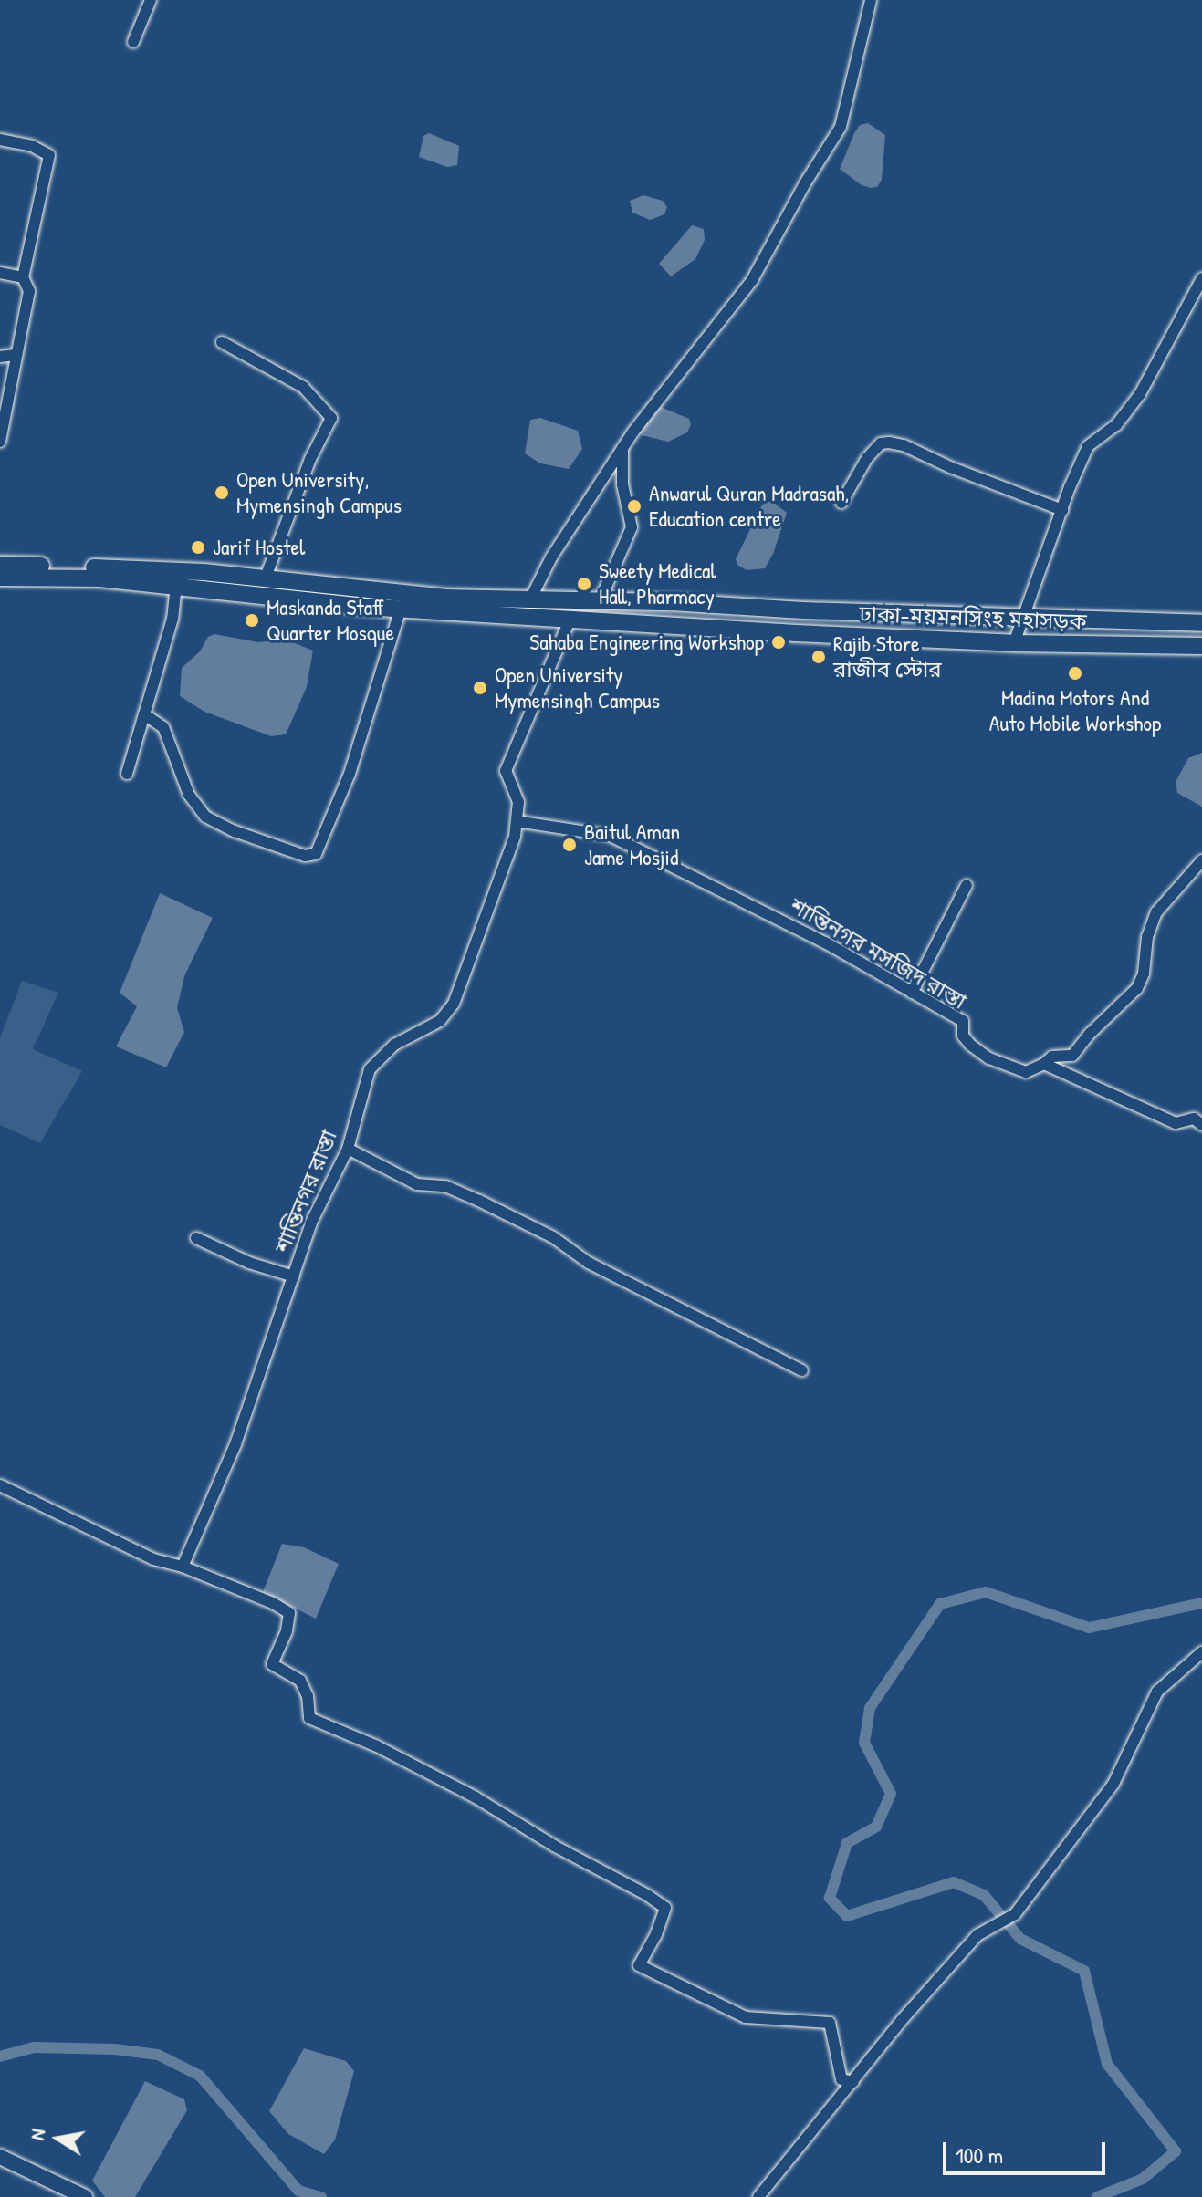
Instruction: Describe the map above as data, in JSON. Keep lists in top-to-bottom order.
{
  "streets": {
    "main road": ["ঢাকা-ময়মনসিংহ মহাসড়ক"],
    "street": ["শান্তিনগর মসজিদ রাস্তা", "শান্তিনগর রাস্তা"]
  },
  "crossings": [
    ["ঢাকা-ময়মনসিংহ মহাসড়ক", "শান্তিনগর রাস্তা"],
    ["শান্তিনগর মসজিদ রাস্তা", "শান্তিনগর রাস্তা"]
  ],
  "places": [
    "Open University, Mymensingh Campus",
    "Anwarul Quran Madrasah, Education centre",
    "Jarif Hostel",
    "Sweety Medical Hall, Pharmacy",
    "Maskanda Staff Quarter Mosque",
    "Sahaba Engineering Workshop",
    "Rajib Store রাজীব স্টোর",
    "Madina Motors And Auto Mobile Workshop",
    "Open University Mymensingh Campus",
    "Baitul Aman Jame Mosjid"
  ],
  "scale_bar": "100 m",
  "north": "left"
}
